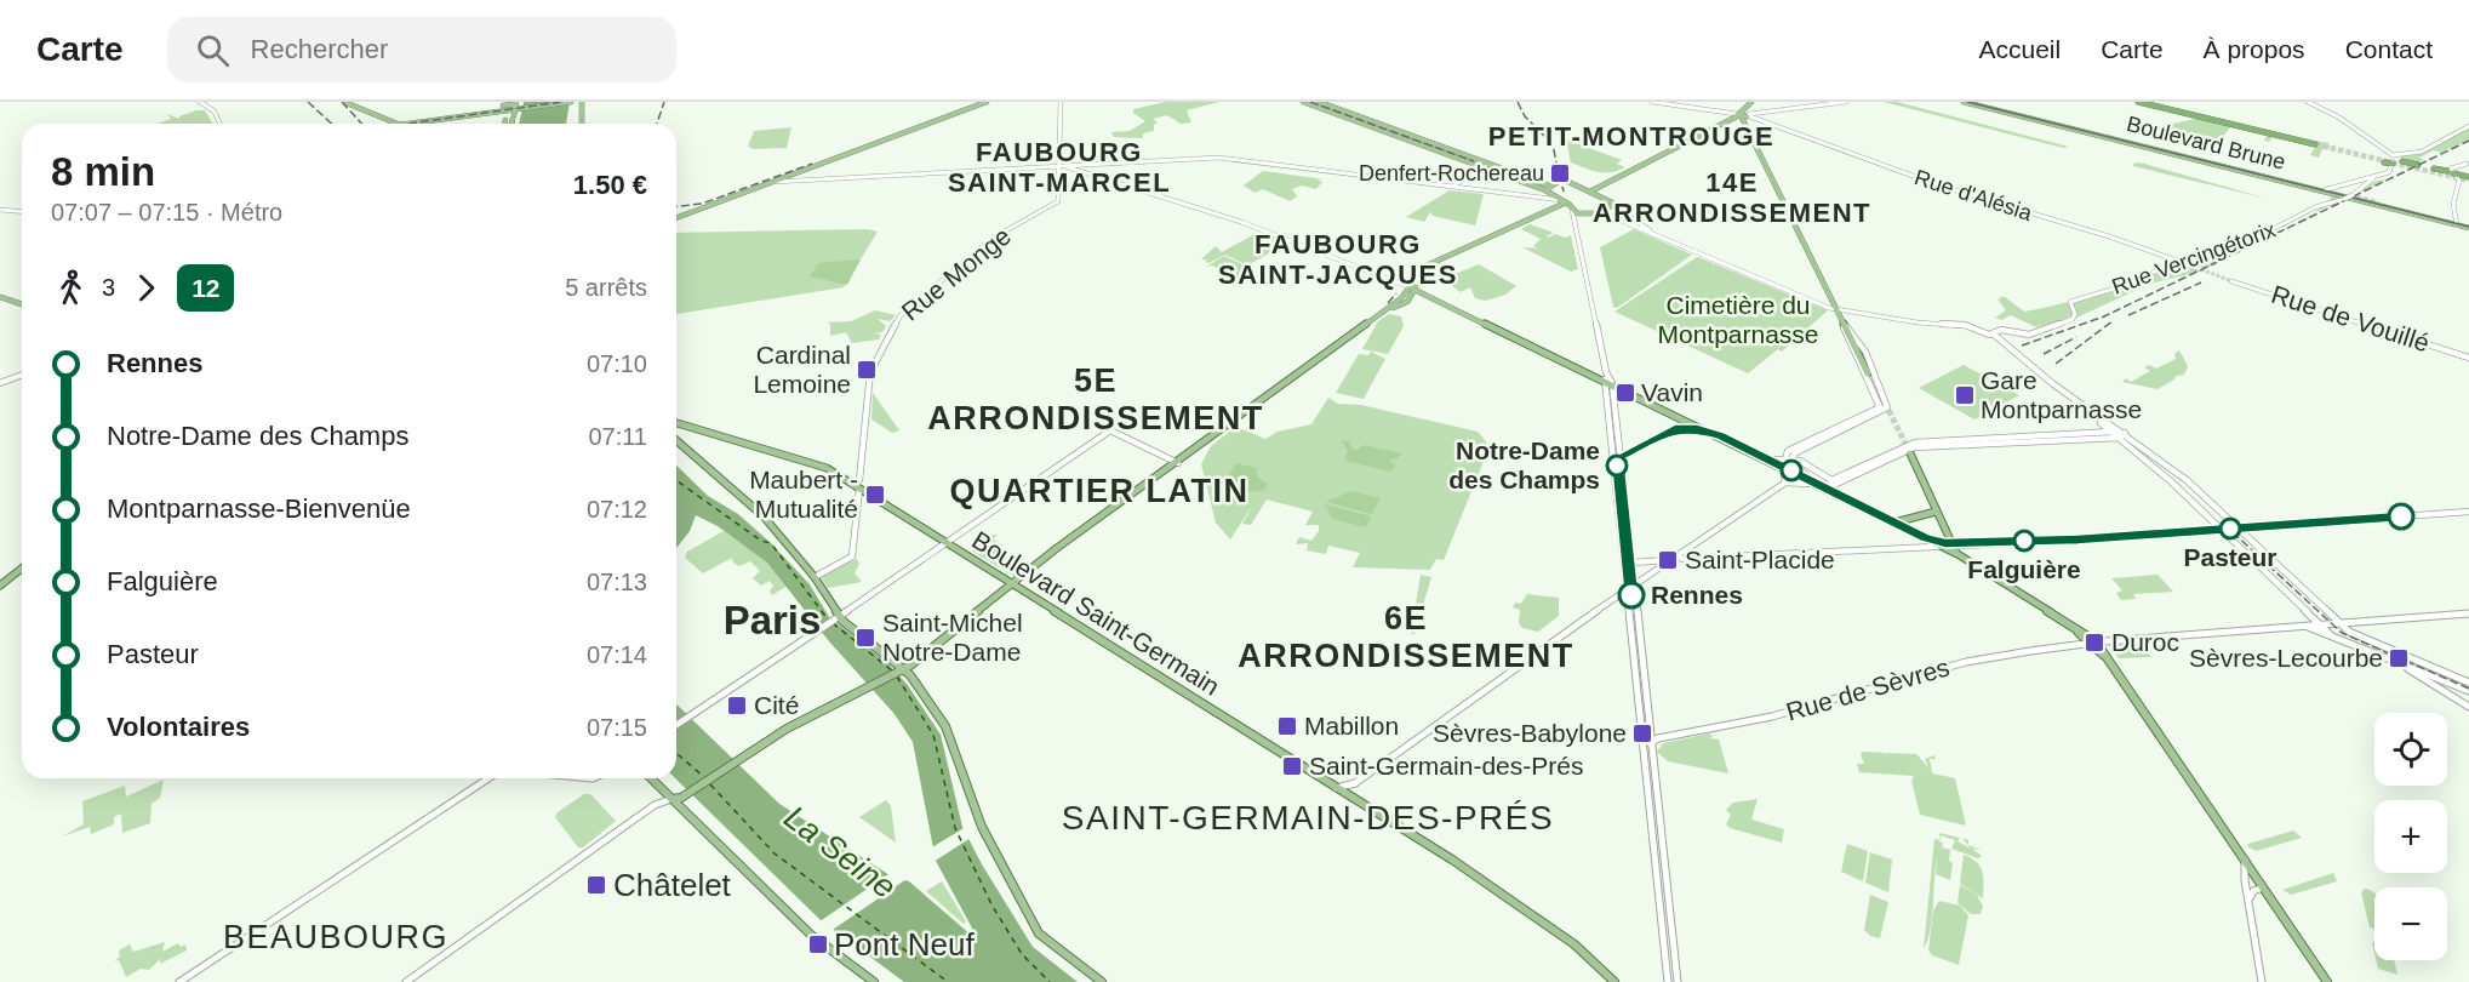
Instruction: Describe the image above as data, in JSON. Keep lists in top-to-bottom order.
{
  "streets": {
    "main road": [
      "Boulevard Brune",
      "Rue d'Alésia",
      "Rue Vercingétorix",
      "Rue Monge",
      "Rue de Vouillé",
      "Boulevard Saint-Germain",
      "Rue de Sèvres"
    ]
  },
  "crossings": [
    ["Rue d'Alésia", "Rue Vercingétorix"],
    ["Rue Monge", "Boulevard Saint-Germain"]
  ],
  "districts": [
    "PETIT-MONTROUGE",
    "FAUBOURG SAINT-MARCEL",
    "14E ARRONDISSEMENT",
    "FAUBOURG SAINT-JACQUES",
    "5E ARRONDISSEMENT",
    "QUARTIER LATIN",
    "6E ARRONDISSEMENT",
    "Paris",
    "SAINT-GERMAIN-DES-PRÉS",
    "BEAUBOURG"
  ],
  "water": ["La Seine"],
  "parks": ["Cimetière du Montparnasse"],
  "places": {
    "transit": [
      "Denfert-Rochereau",
      "Cardinal Lemoine",
      "Vavin",
      "Gare Montparnasse",
      "Maubert - Mutualité",
      "Saint-Placide",
      "Saint-Michel Notre-Dame",
      "Duroc",
      "Sèvres-Lecourbe",
      "Cité",
      "Mabillon",
      "Sèvres-Babylone",
      "Saint-Germain-des-Prés",
      "Châtelet",
      "Pont Neuf"
    ],
    "other": [
      "Notre-Dame des Champs",
      "Pasteur",
      "Falguière",
      "Rennes"
    ]
  },
  "lines": ["metro line 12"],
  "page": {
    "header": "Carte",
    "search": "Rechercher",
    "nav": [
      "Accueil",
      "Carte",
      "À propos",
      "Contact"
    ],
    "heading": ["8 min", "07:07 – 07:15 · Métro", "1.50 €"],
    "legs": ["3", "12", "5 arrêts"],
    "list": [
      {
        "name": "Rennes",
        "value": "07:10"
      },
      {
        "name": "Notre-Dame des Champs",
        "value": "07:11"
      },
      {
        "name": "Montparnasse-Bienvenüe",
        "value": "07:12"
      },
      {
        "name": "Falguière",
        "value": "07:13"
      },
      {
        "name": "Pasteur",
        "value": "07:14"
      },
      {
        "name": "Volontaires",
        "value": "07:15"
      }
    ],
    "map_buttons": ["+", "−"]
  }
}
